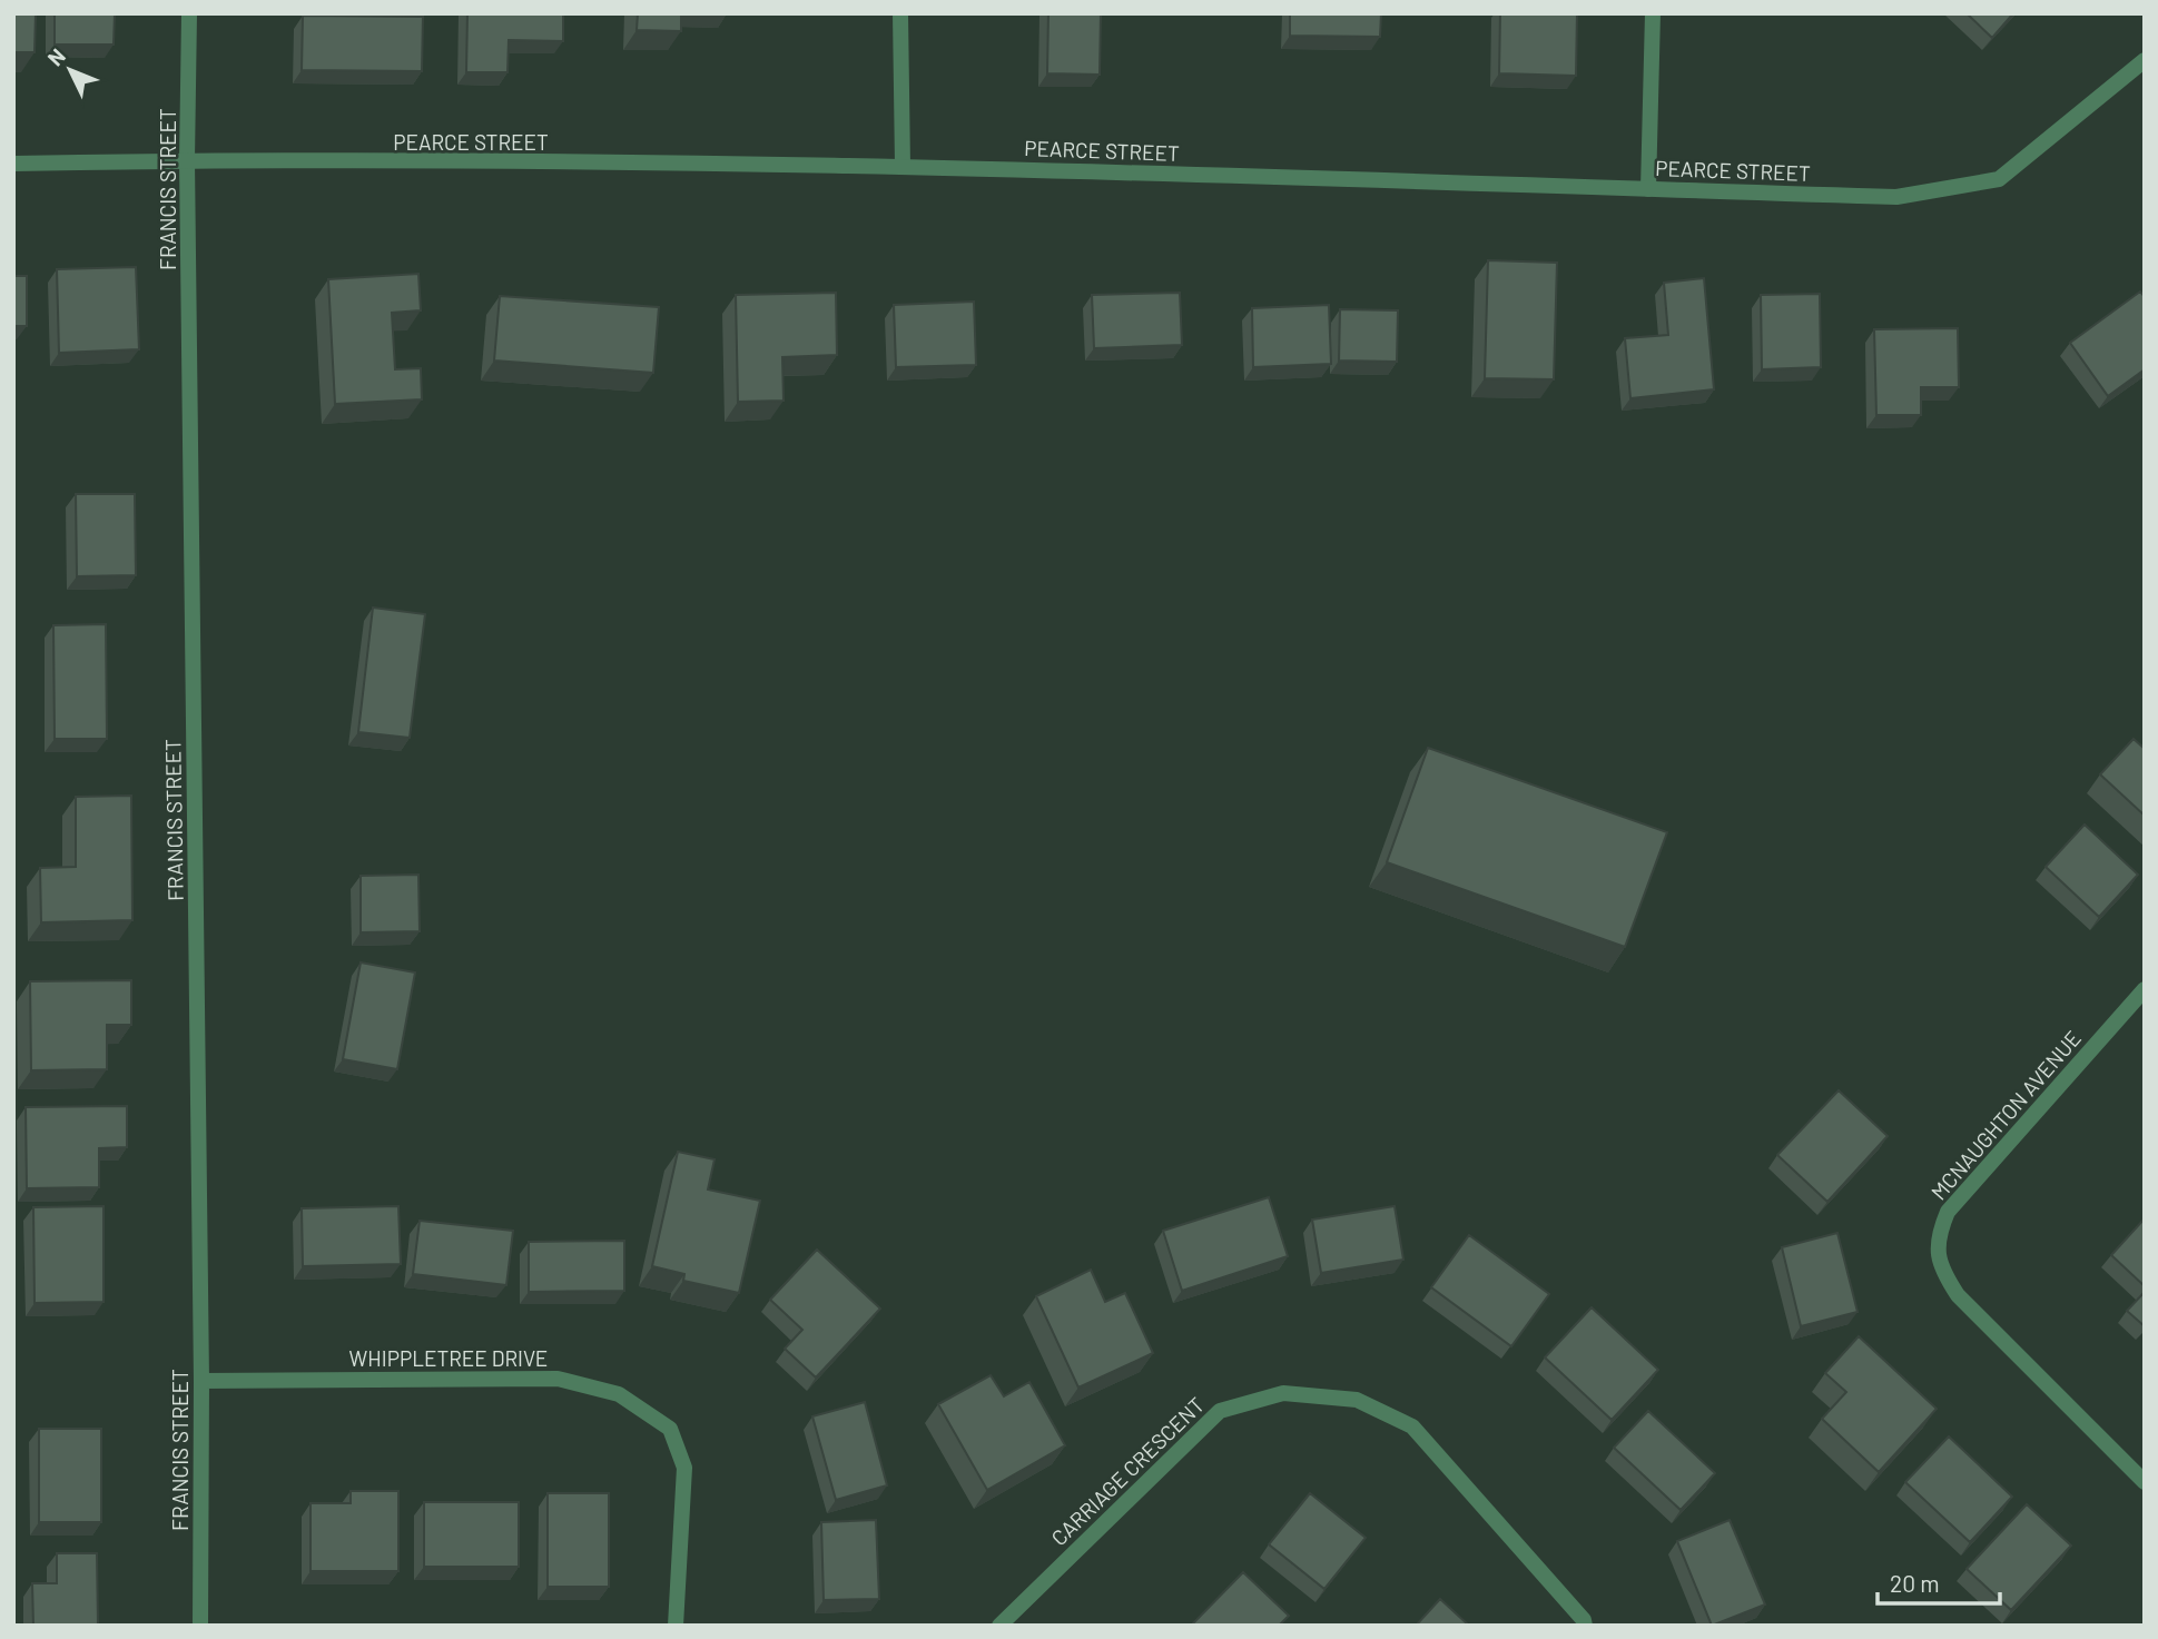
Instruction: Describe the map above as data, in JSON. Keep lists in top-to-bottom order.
{
  "streets": {
    "street": [
      "PEARCE STREET",
      "FRANCIS STREET",
      "MCNAUGHTON AVENUE",
      "WHIPPLETREE DRIVE",
      "CARRIAGE CRESCENT"
    ]
  },
  "crossings": [
    ["PEARCE STREET", "FRANCIS STREET"],
    ["FRANCIS STREET", "WHIPPLETREE DRIVE"]
  ],
  "scale_bar": "20 m",
  "north": "top left"
}
